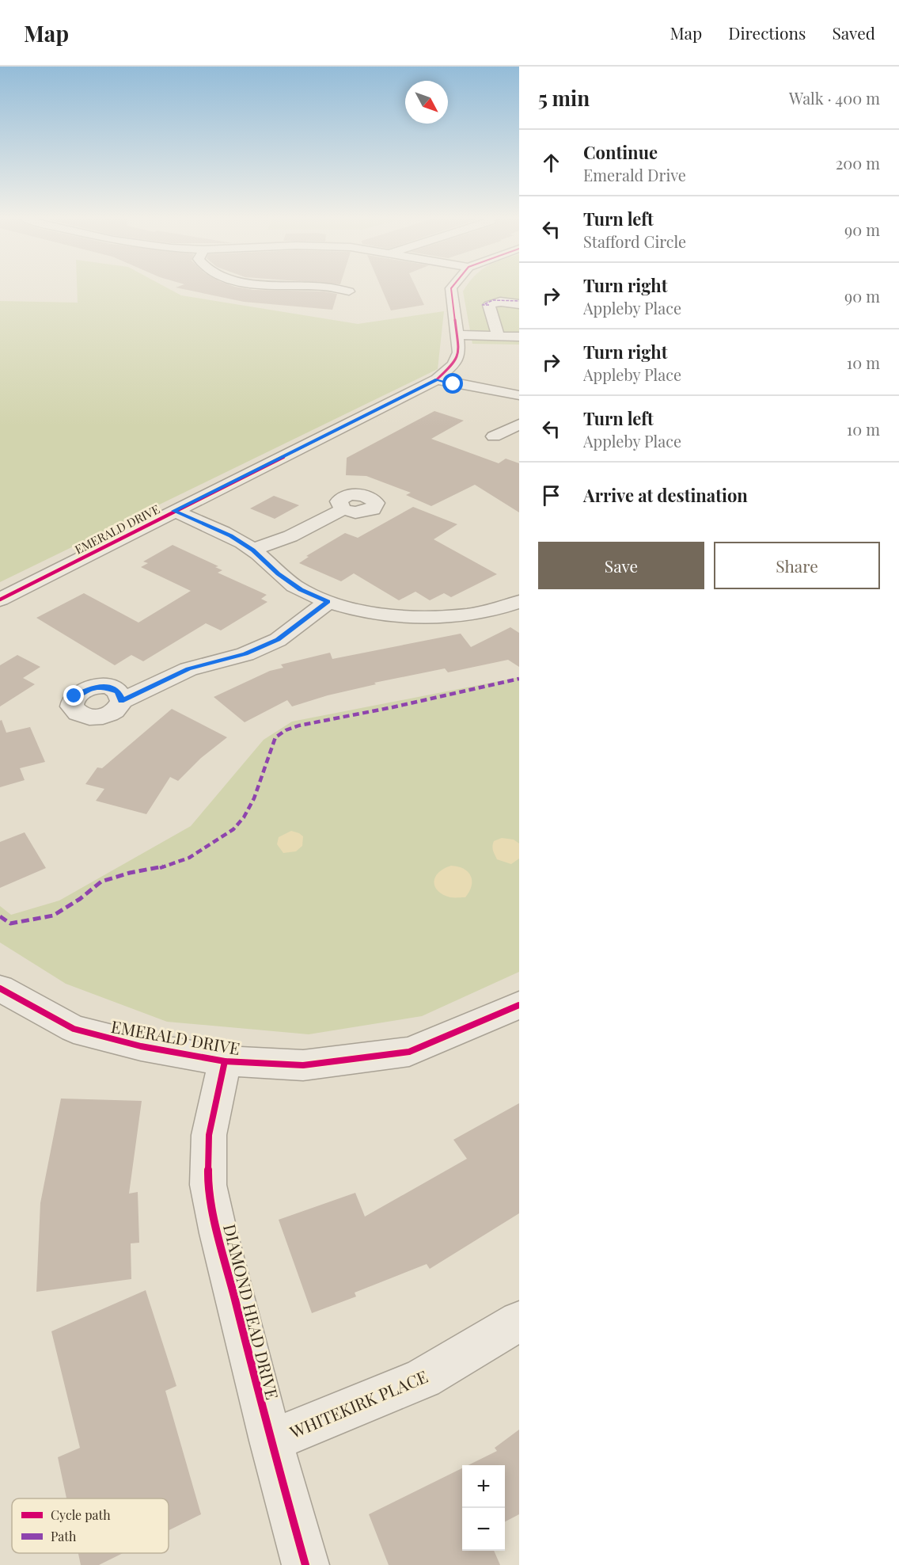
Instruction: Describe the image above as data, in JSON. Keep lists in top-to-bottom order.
{
  "streets": {
    "street": ["EMERALD DRIVE", "DIAMOND HEAD DRIVE", "WHITEKIRK PLACE"]
  },
  "crossings": [
    ["EMERALD DRIVE", "DIAMOND HEAD DRIVE"],
    ["DIAMOND HEAD DRIVE", "WHITEKIRK PLACE"]
  ],
  "legend": ["Cycle path", "Path"],
  "north": "bottom right",
  "page": {
    "header": "Map",
    "nav": ["Map", "Directions", "Saved"],
    "heading": ["5 min", "Walk · 400 m"],
    "list": [
      ["Continue", "Emerald Drive", "200 m"],
      ["Turn left", "Stafford Circle", "90 m"],
      ["Turn right", "Appleby Place", "90 m"],
      ["Turn right", "Appleby Place", "10 m"],
      ["Turn left", "Appleby Place", "10 m"],
      "Arrive at destination"
    ],
    "buttons": ["Save", "Share"],
    "map_buttons": ["+", "−"]
  }
}
